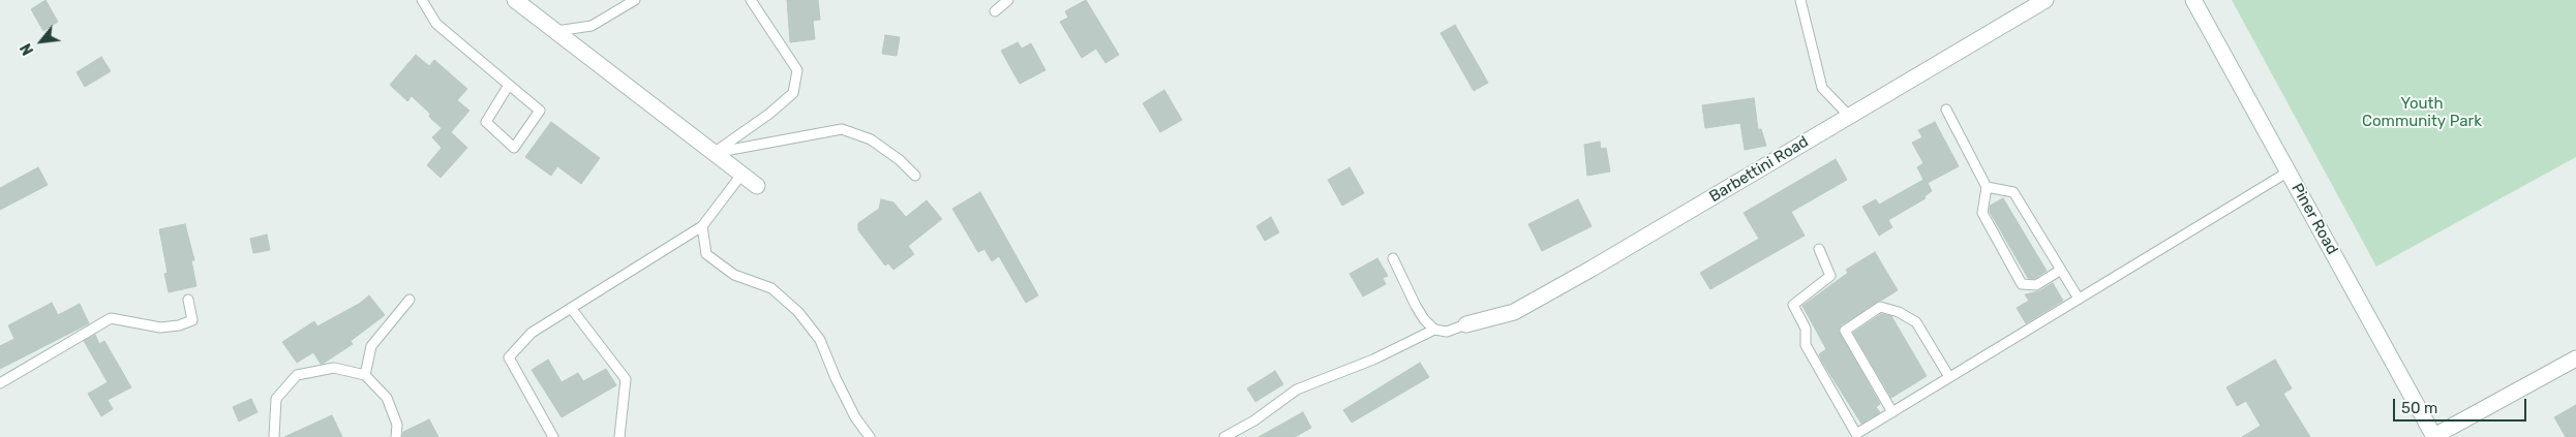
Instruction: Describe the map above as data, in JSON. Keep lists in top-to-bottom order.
{
  "streets": {
    "street": ["Barbettini Road", "Piner Road"]
  },
  "parks": ["Youth Community Park"],
  "scale_bar": "50 m",
  "north": "bottom left"
}
